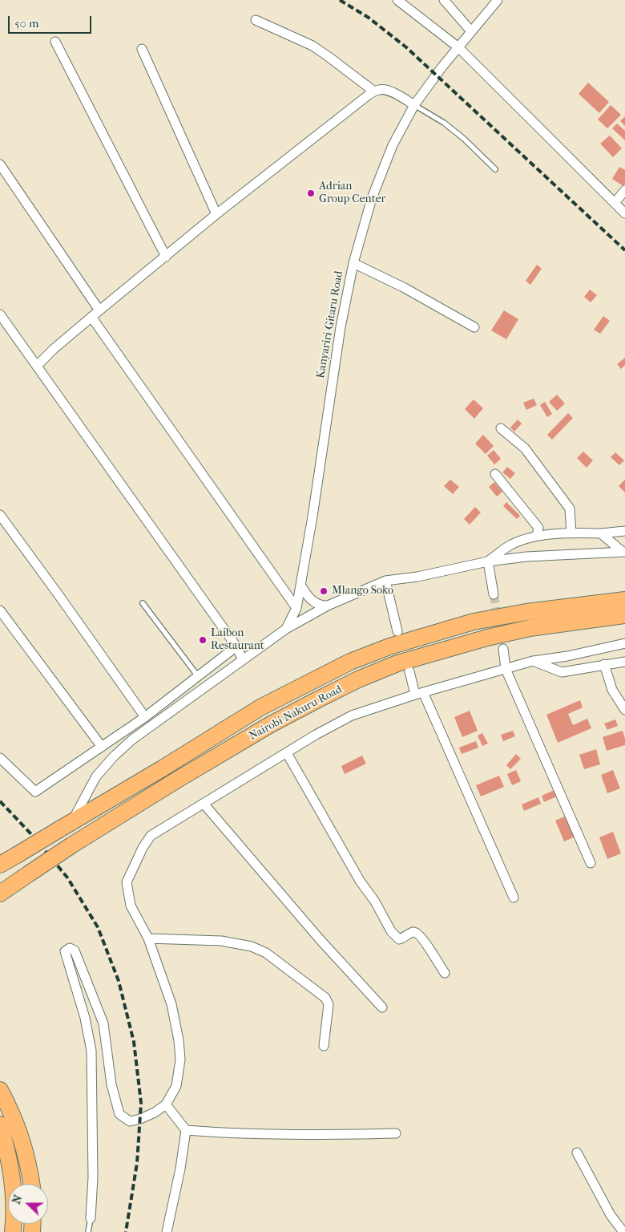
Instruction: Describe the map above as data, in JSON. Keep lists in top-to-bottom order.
{
  "streets": {
    "highway": ["Nairobi-Nakuru Road"],
    "street": ["Kanyariri-Gitaru Road"]
  },
  "places": ["Adrian Group Center", "Mlango Soko", "Laibon Restaurant"],
  "scale_bar": "50 m",
  "north": "left"
}
